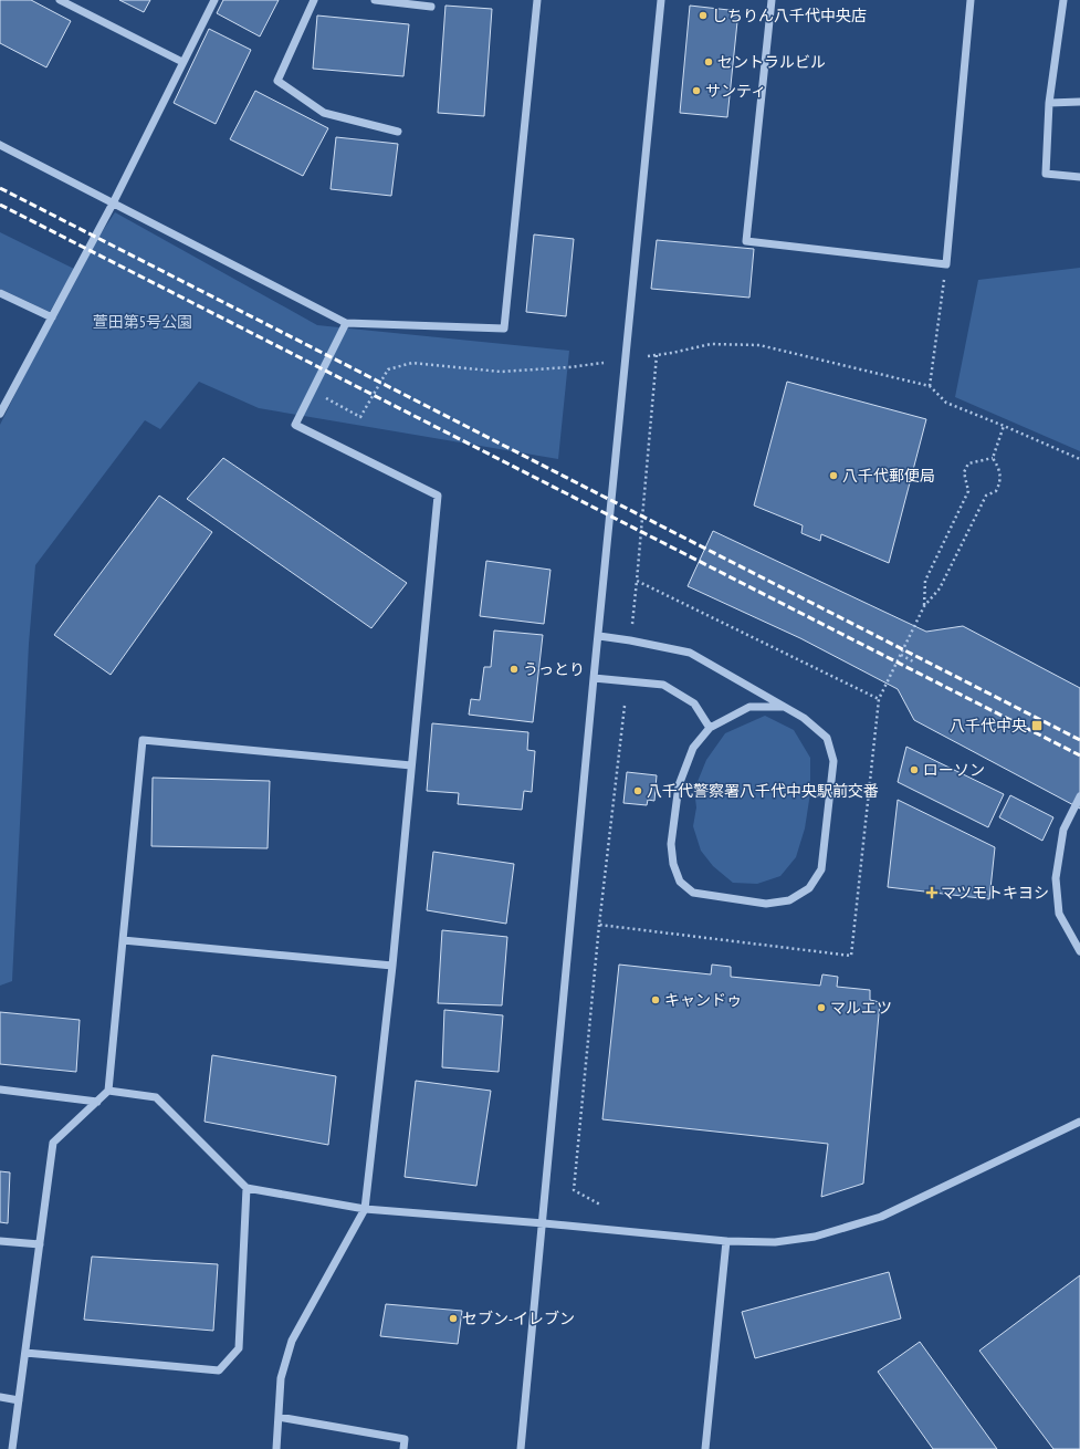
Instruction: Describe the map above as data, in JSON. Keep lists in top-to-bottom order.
{
  "parks": ["萱田第5号公園"],
  "places": {
    "other": [
      "しちりん八千代中央店",
      "セントラルビル",
      "サンティ",
      "八千代郵便局",
      "うっとり",
      "ローソン",
      "八千代警察署八千代中央駅前交番",
      "キャンドゥ",
      "マルエツ",
      "セブン-イレブン"
    ],
    "transit": ["八千代中央"],
    "health": ["マツモトキヨシ"]
  }
}
